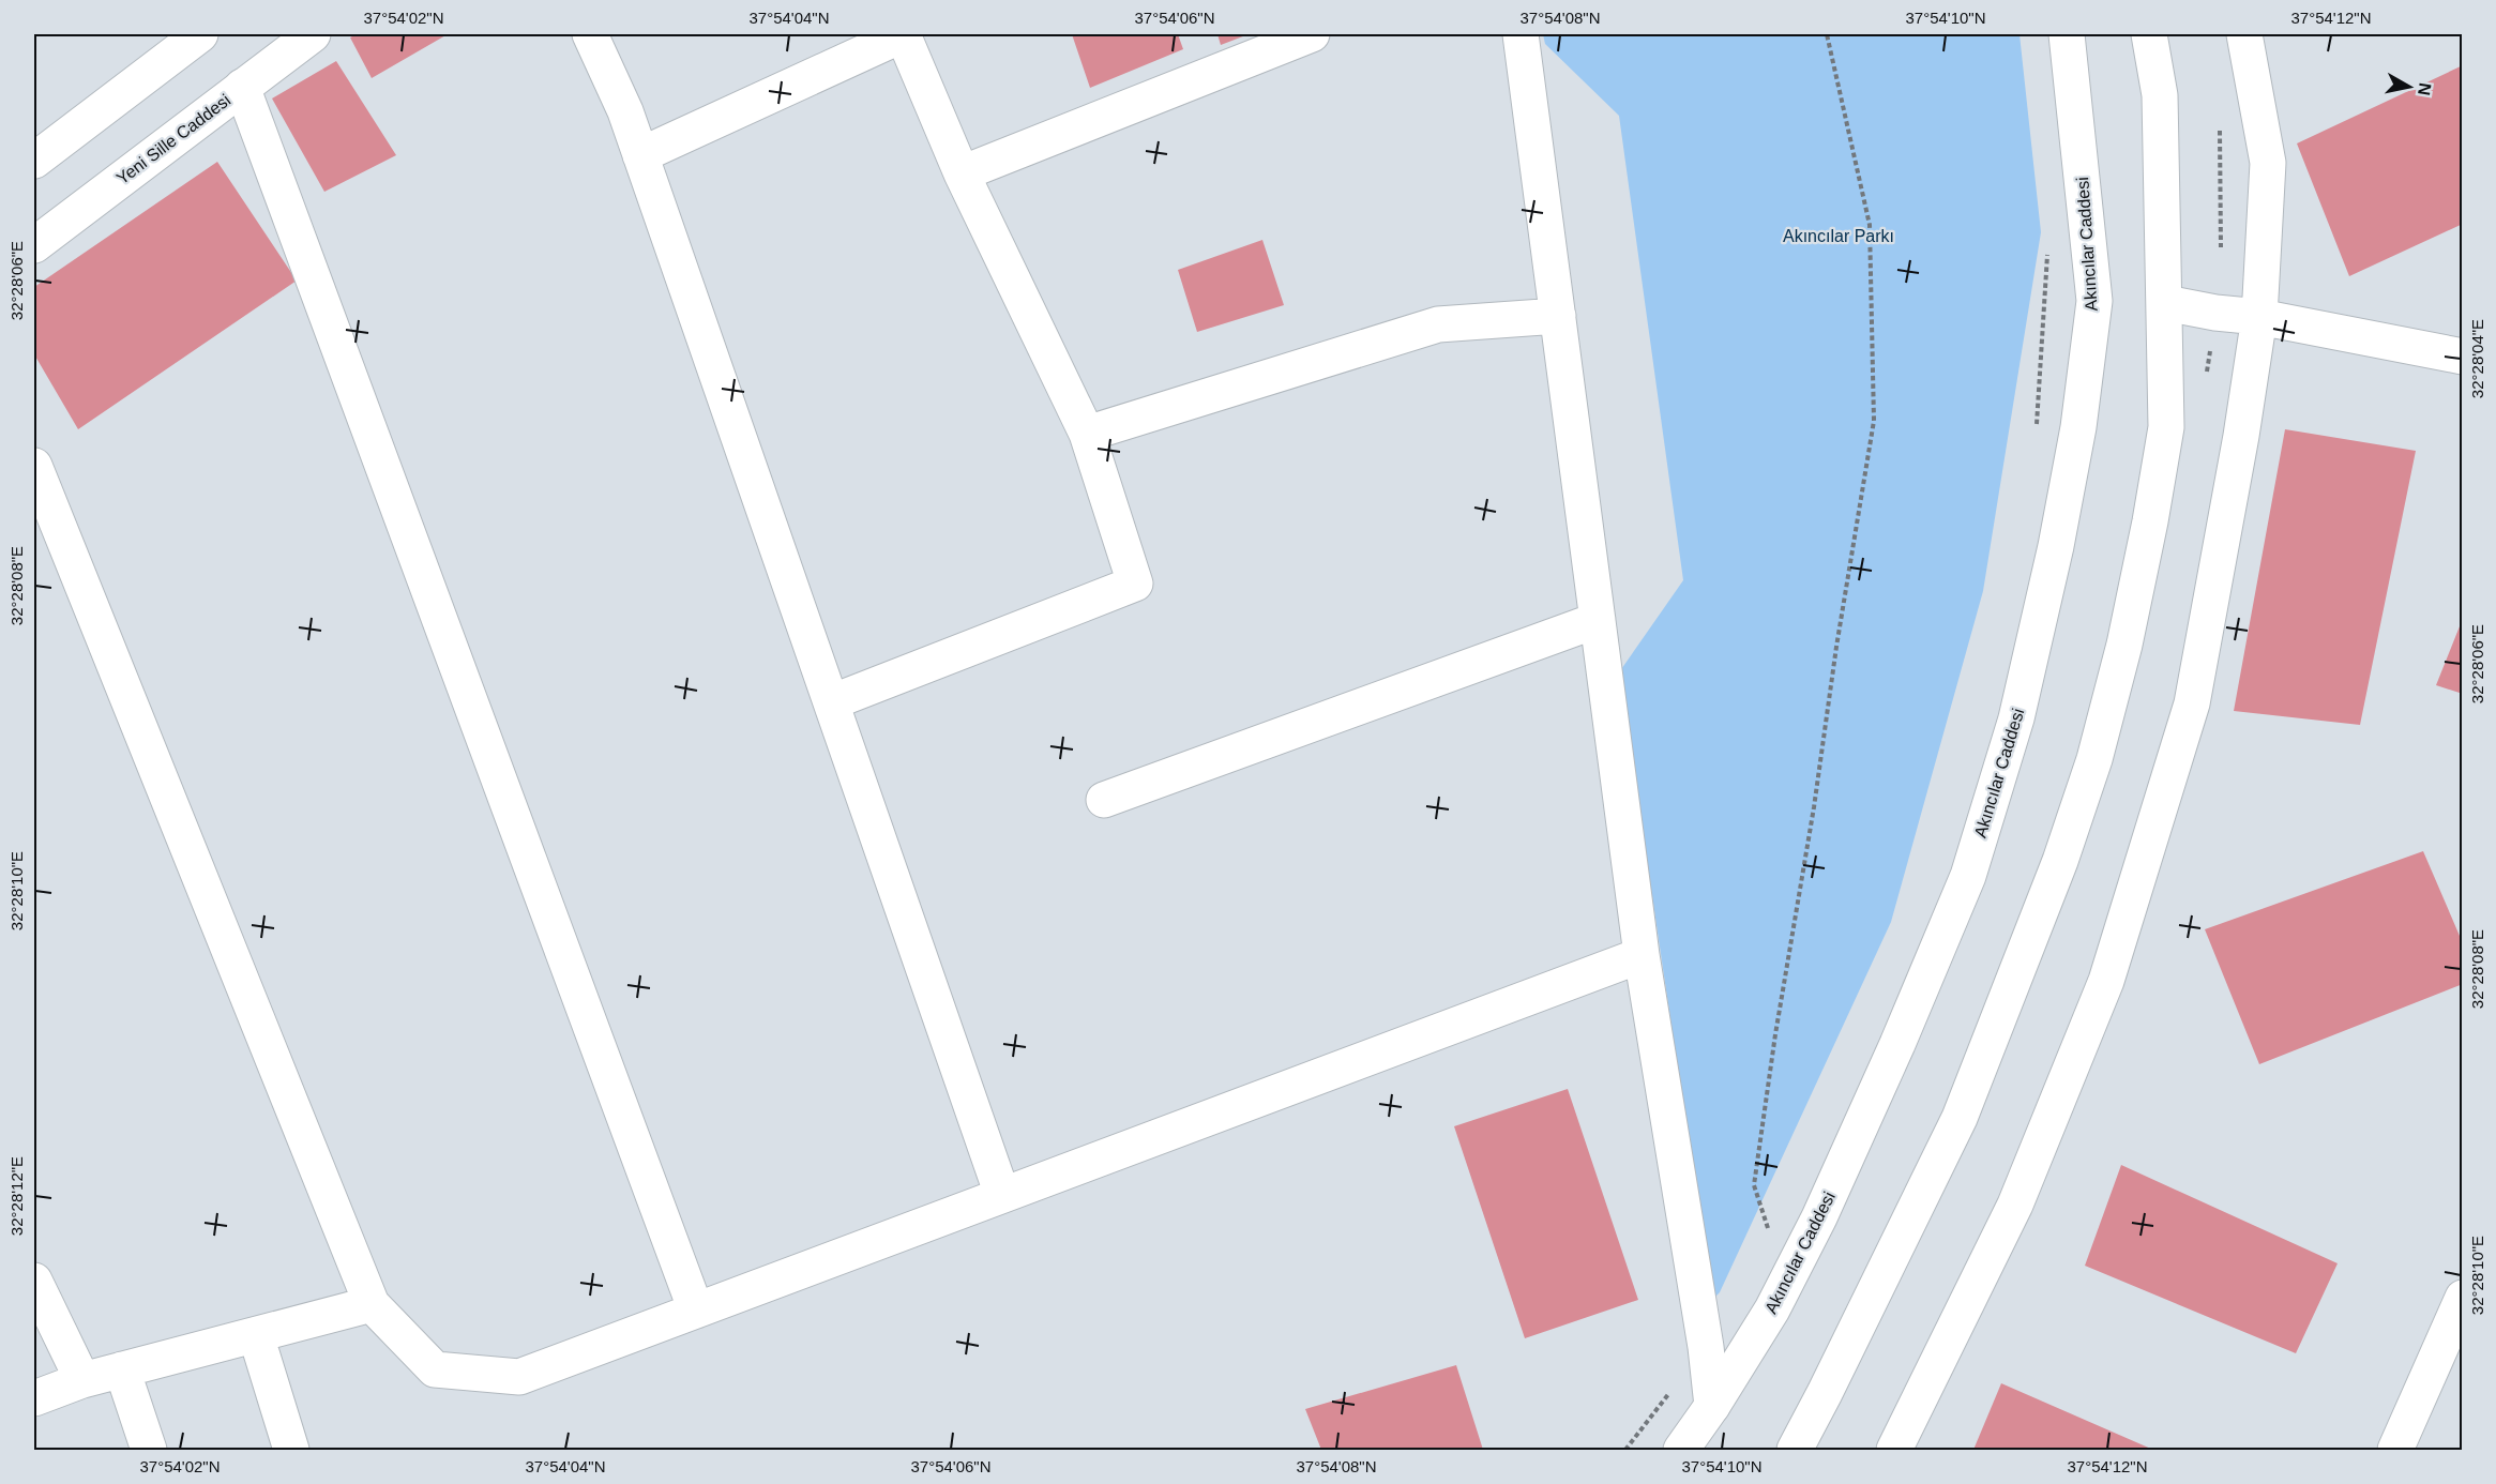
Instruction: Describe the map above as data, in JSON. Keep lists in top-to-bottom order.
{
  "streets": {
    "street": ["Yeni Sille Caddesi", "Akıncılar Caddesi"]
  },
  "parks": ["Akıncılar Parkı"],
  "north": "right",
  "coordinates": [
    "37°54'02\"N",
    "37°54'04\"N",
    "37°54'06\"N",
    "37°54'08\"N",
    "37°54'10\"N",
    "37°54'12\"N",
    "32°28'06\"E",
    "32°28'04\"E",
    "32°28'08\"E",
    "32°28'10\"E",
    "32°28'12\"E"
  ]
}
